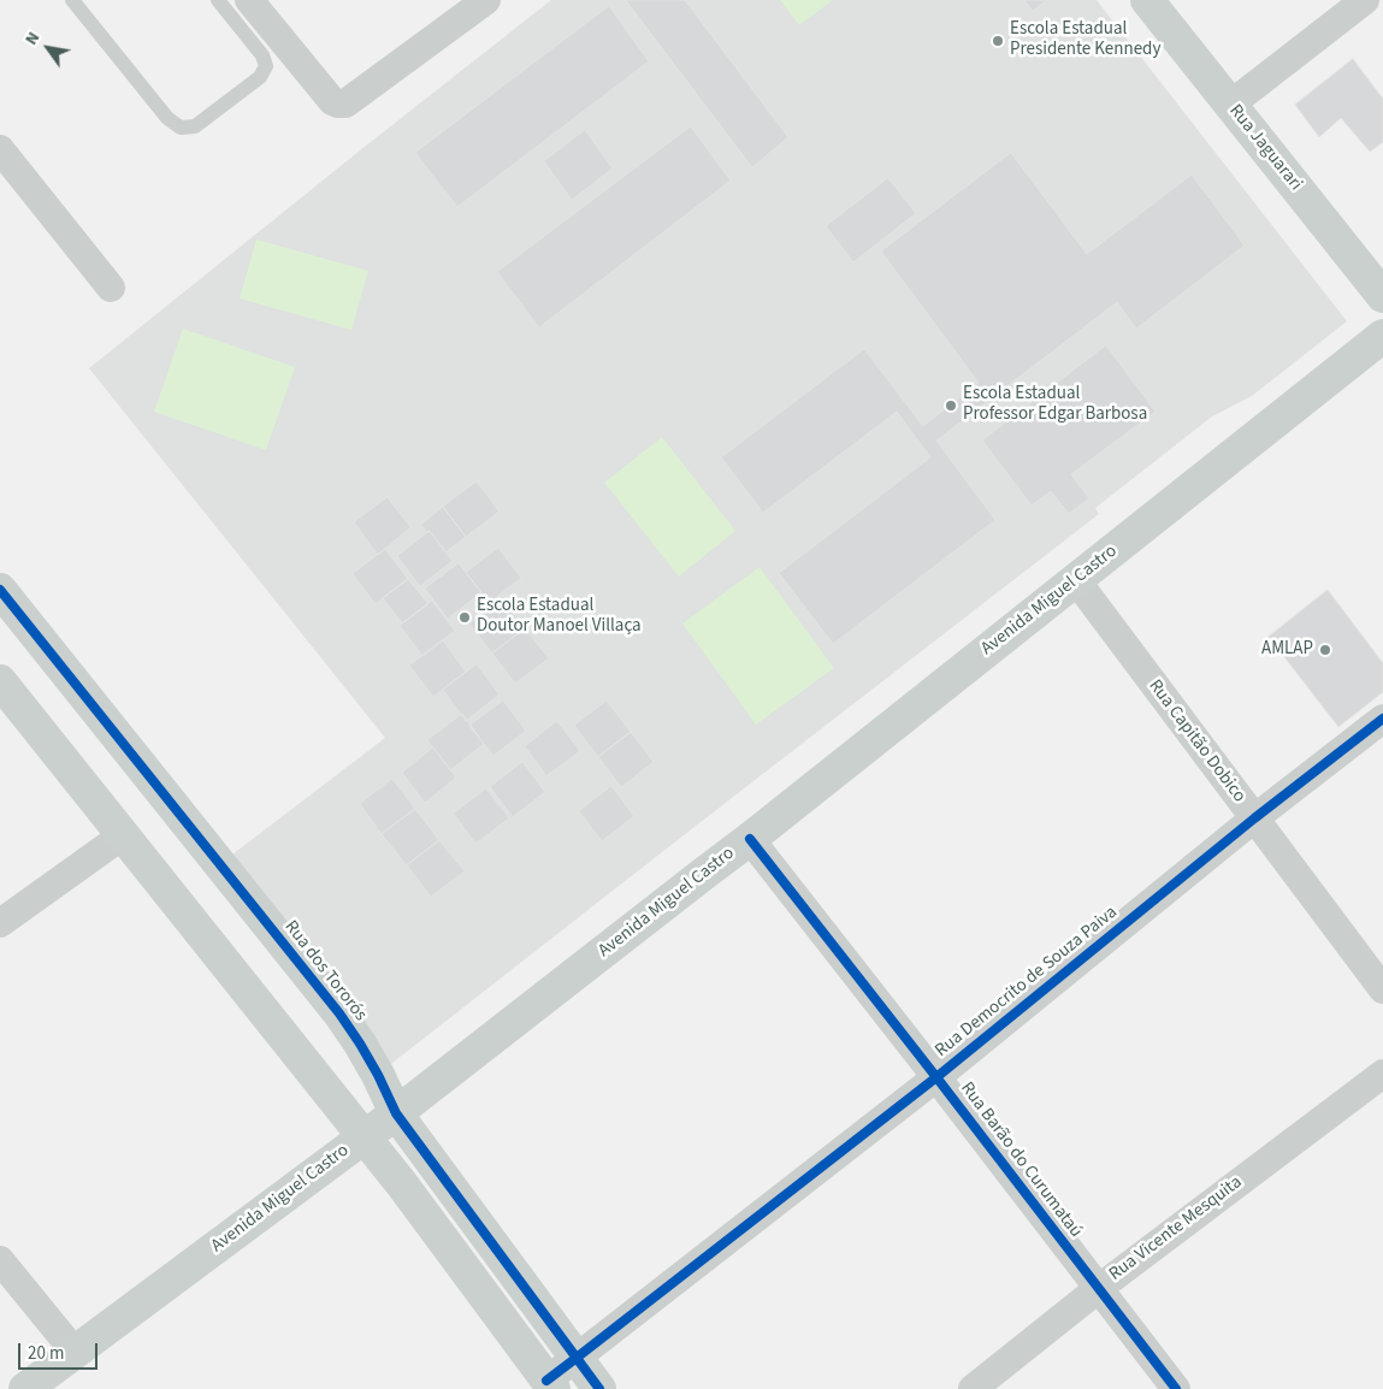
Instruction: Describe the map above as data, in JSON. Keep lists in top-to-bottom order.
{
  "streets": {
    "main road": ["Rua Jaguarari", "Avenida Miguel Castro", "Rua dos Tororós"],
    "street": [
      "Rua Capitão Dobico",
      "Rua Democrito de Souza Paiva",
      "Rua Barão do Curumataú",
      "Rua Vicente Mesquita"
    ]
  },
  "crossings": [
    ["Avenida Miguel Castro", "Rua Capitão Dobico"],
    ["Avenida Miguel Castro", "Rua dos Tororós"],
    ["Avenida Miguel Castro", "Rua Barão do Curumataú"],
    ["Rua Capitão Dobico", "Rua Democrito de Souza Paiva"],
    ["Rua dos Tororós", "Rua Democrito de Souza Paiva"],
    ["Rua Democrito de Souza Paiva", "Rua Barão do Curumataú"],
    ["Rua Barão do Curumataú", "Rua Vicente Mesquita"]
  ],
  "places": [
    "Escola Estadual Presidente Kennedy",
    "Escola Estadual Professor Edgar Barbosa",
    "Escola Estadual Doutor Manoel Villaça",
    "AMLAP"
  ],
  "scale_bar": "20 m",
  "north": "top left"
}
